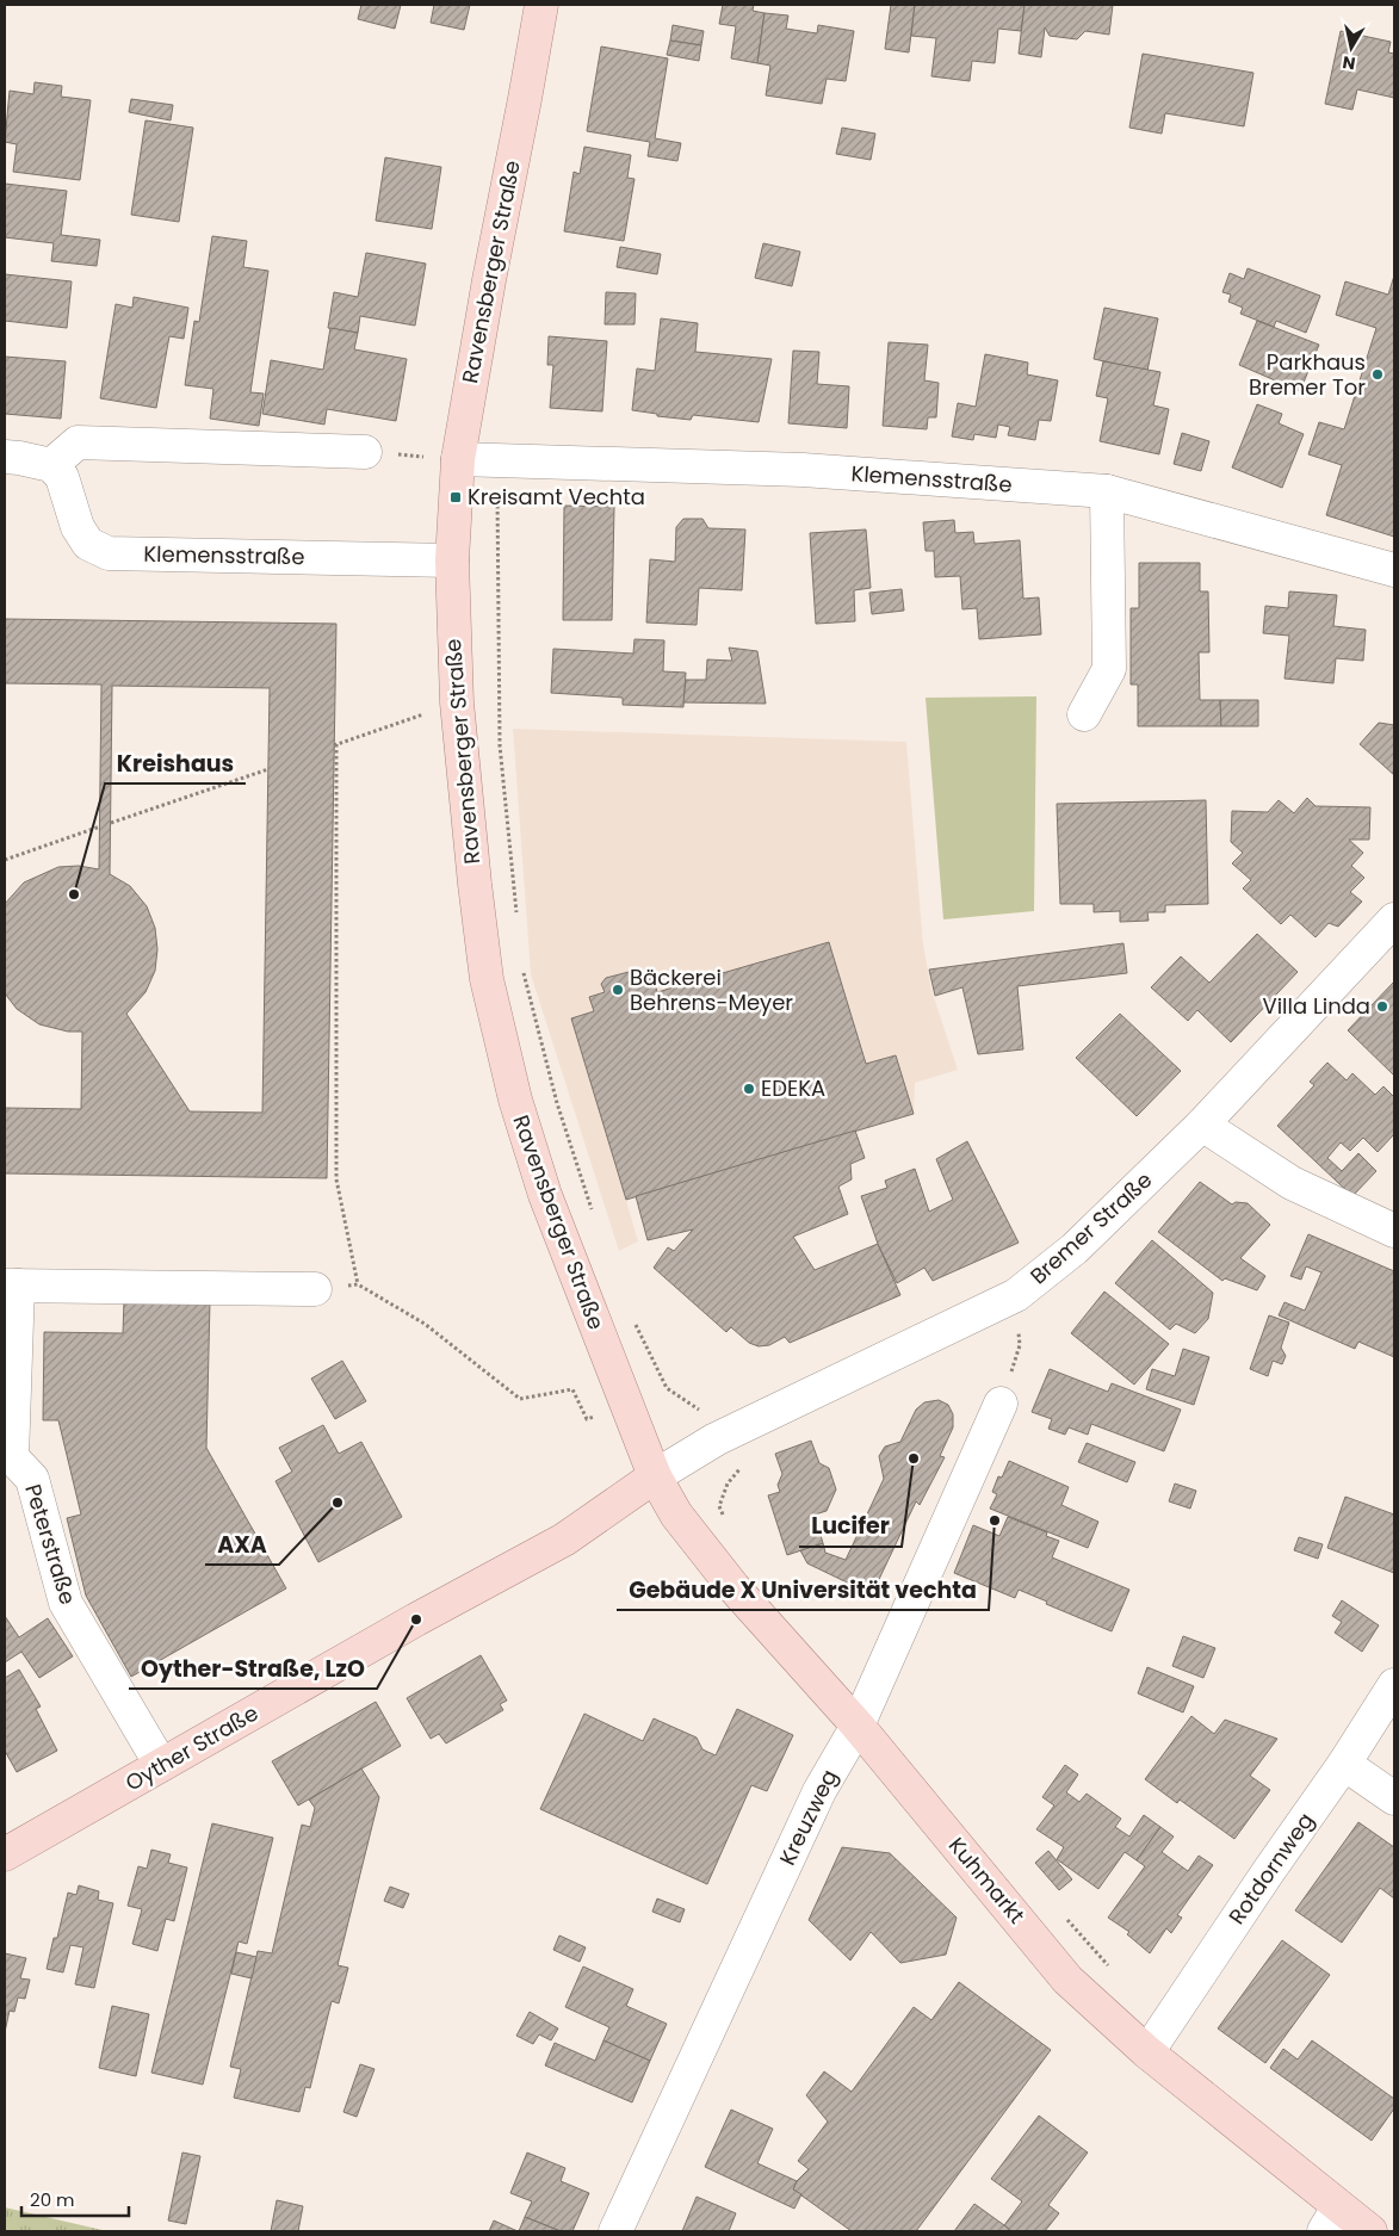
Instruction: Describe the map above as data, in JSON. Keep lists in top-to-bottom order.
{
  "streets": {
    "main road": ["Ravensberger Straße", "Oyther Straße", "Kuhmarkt"],
    "street": [
      "Klemensstraße",
      "Bremer Straße",
      "Peterstraße",
      "Kreuzweg",
      "Rotdornweg"
    ]
  },
  "crossings": [
    ["Ravensberger Straße", "Klemensstraße"],
    ["Ravensberger Straße", "Bremer Straße"],
    ["Ravensberger Straße", "Oyther Straße"],
    ["Ravensberger Straße", "Kuhmarkt"],
    ["Bremer Straße", "Oyther Straße"],
    ["Bremer Straße", "Kuhmarkt"],
    ["Peterstraße", "Oyther Straße"],
    ["Oyther Straße", "Kuhmarkt"],
    ["Kreuzweg", "Kuhmarkt"],
    ["Rotdornweg", "Kuhmarkt"]
  ],
  "places": {
    "other": [
      "Parkhaus Bremer Tor",
      "Kreishaus",
      "Bäckerei Behrens-Meyer",
      "Villa Linda",
      "EDEKA",
      "Lucifer",
      "AXA",
      "Gebäude X Universität vechta",
      "Oyther-Straße, LzO"
    ],
    "transit": ["Kreisamt Vechta"]
  },
  "scale_bar": "20 m",
  "north": "bottom"
}
